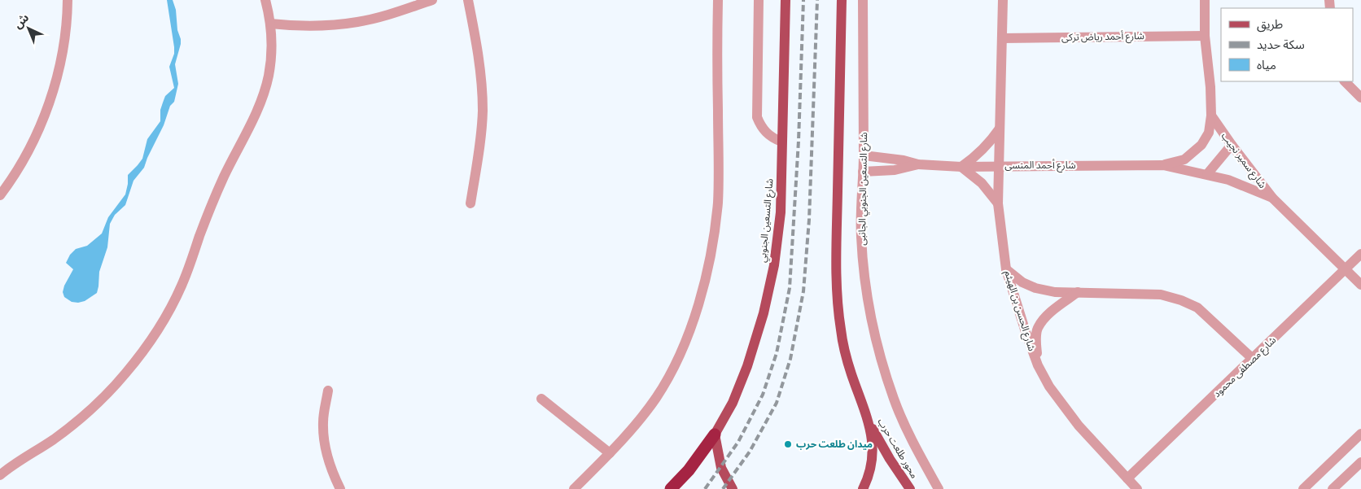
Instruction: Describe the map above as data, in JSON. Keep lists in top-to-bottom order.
{
  "streets": {
    "highway": ["شارع التسعين الجنوبي"],
    "main road": ["محور طلعت حرب"],
    "street": [
      "شارع أحمد رياض تركى",
      "شارع سمير نجيب",
      "شارع أحمد المنسى",
      "شارع التسعين الجنوبي الجانبى",
      "شارع الحسن بن الهيثم",
      "شارع مصطفى محمود"
    ]
  },
  "crossings": [
    ["شارع أحمد رياض تركى", "شارع الحسن بن الهيثم"],
    ["شارع سمير نجيب", "شارع أحمد المنسى"],
    ["شارع سمير نجيب", "شارع مصطفى محمود"],
    ["شارع أحمد المنسى", "شارع التسعين الجنوبي الجانبى"],
    ["شارع أحمد المنسى", "شارع الحسن بن الهيثم"],
    ["شارع الحسن بن الهيثم", "شارع مصطفى محمود"]
  ],
  "places": ["ميدان طلعت حرب"],
  "legend": ["طريق", "سكة حديد", "مياه"],
  "north": "top left"
}
